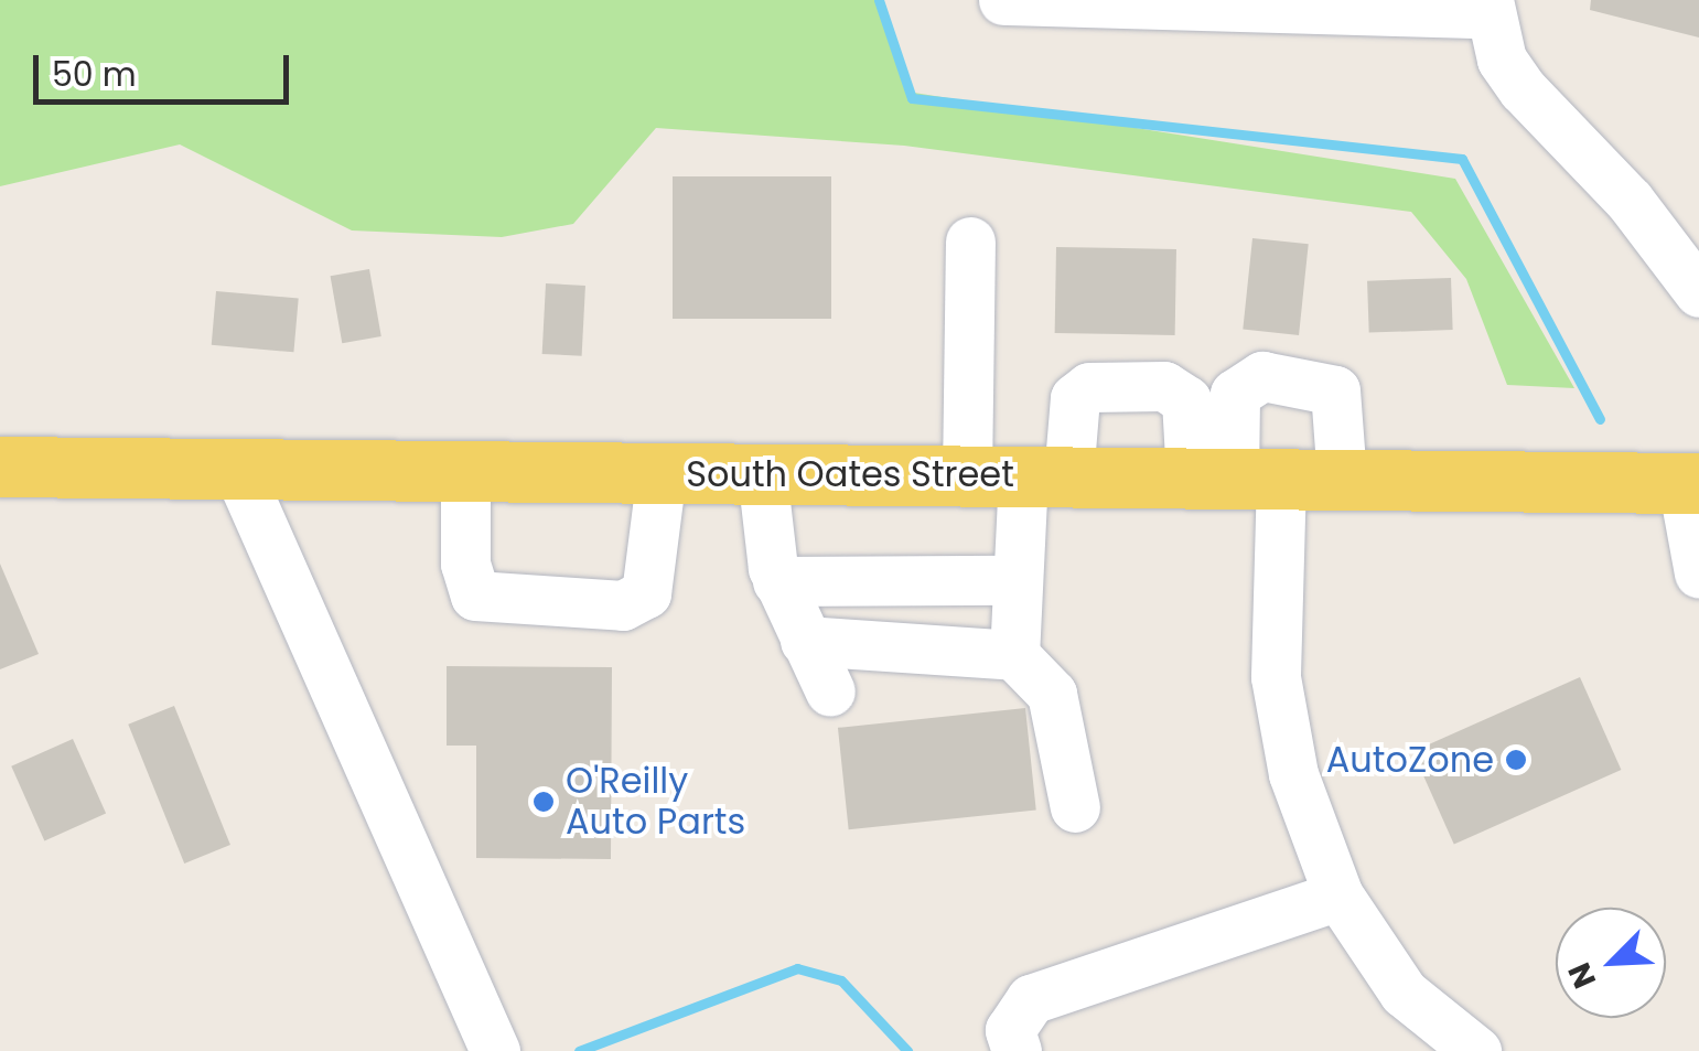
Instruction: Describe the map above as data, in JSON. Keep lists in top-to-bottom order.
{
  "streets": {
    "main road": ["South Oates Street"]
  },
  "places": ["AutoZone", "O'Reilly Auto Parts"],
  "scale_bar": "50 m",
  "north": "bottom left"
}
